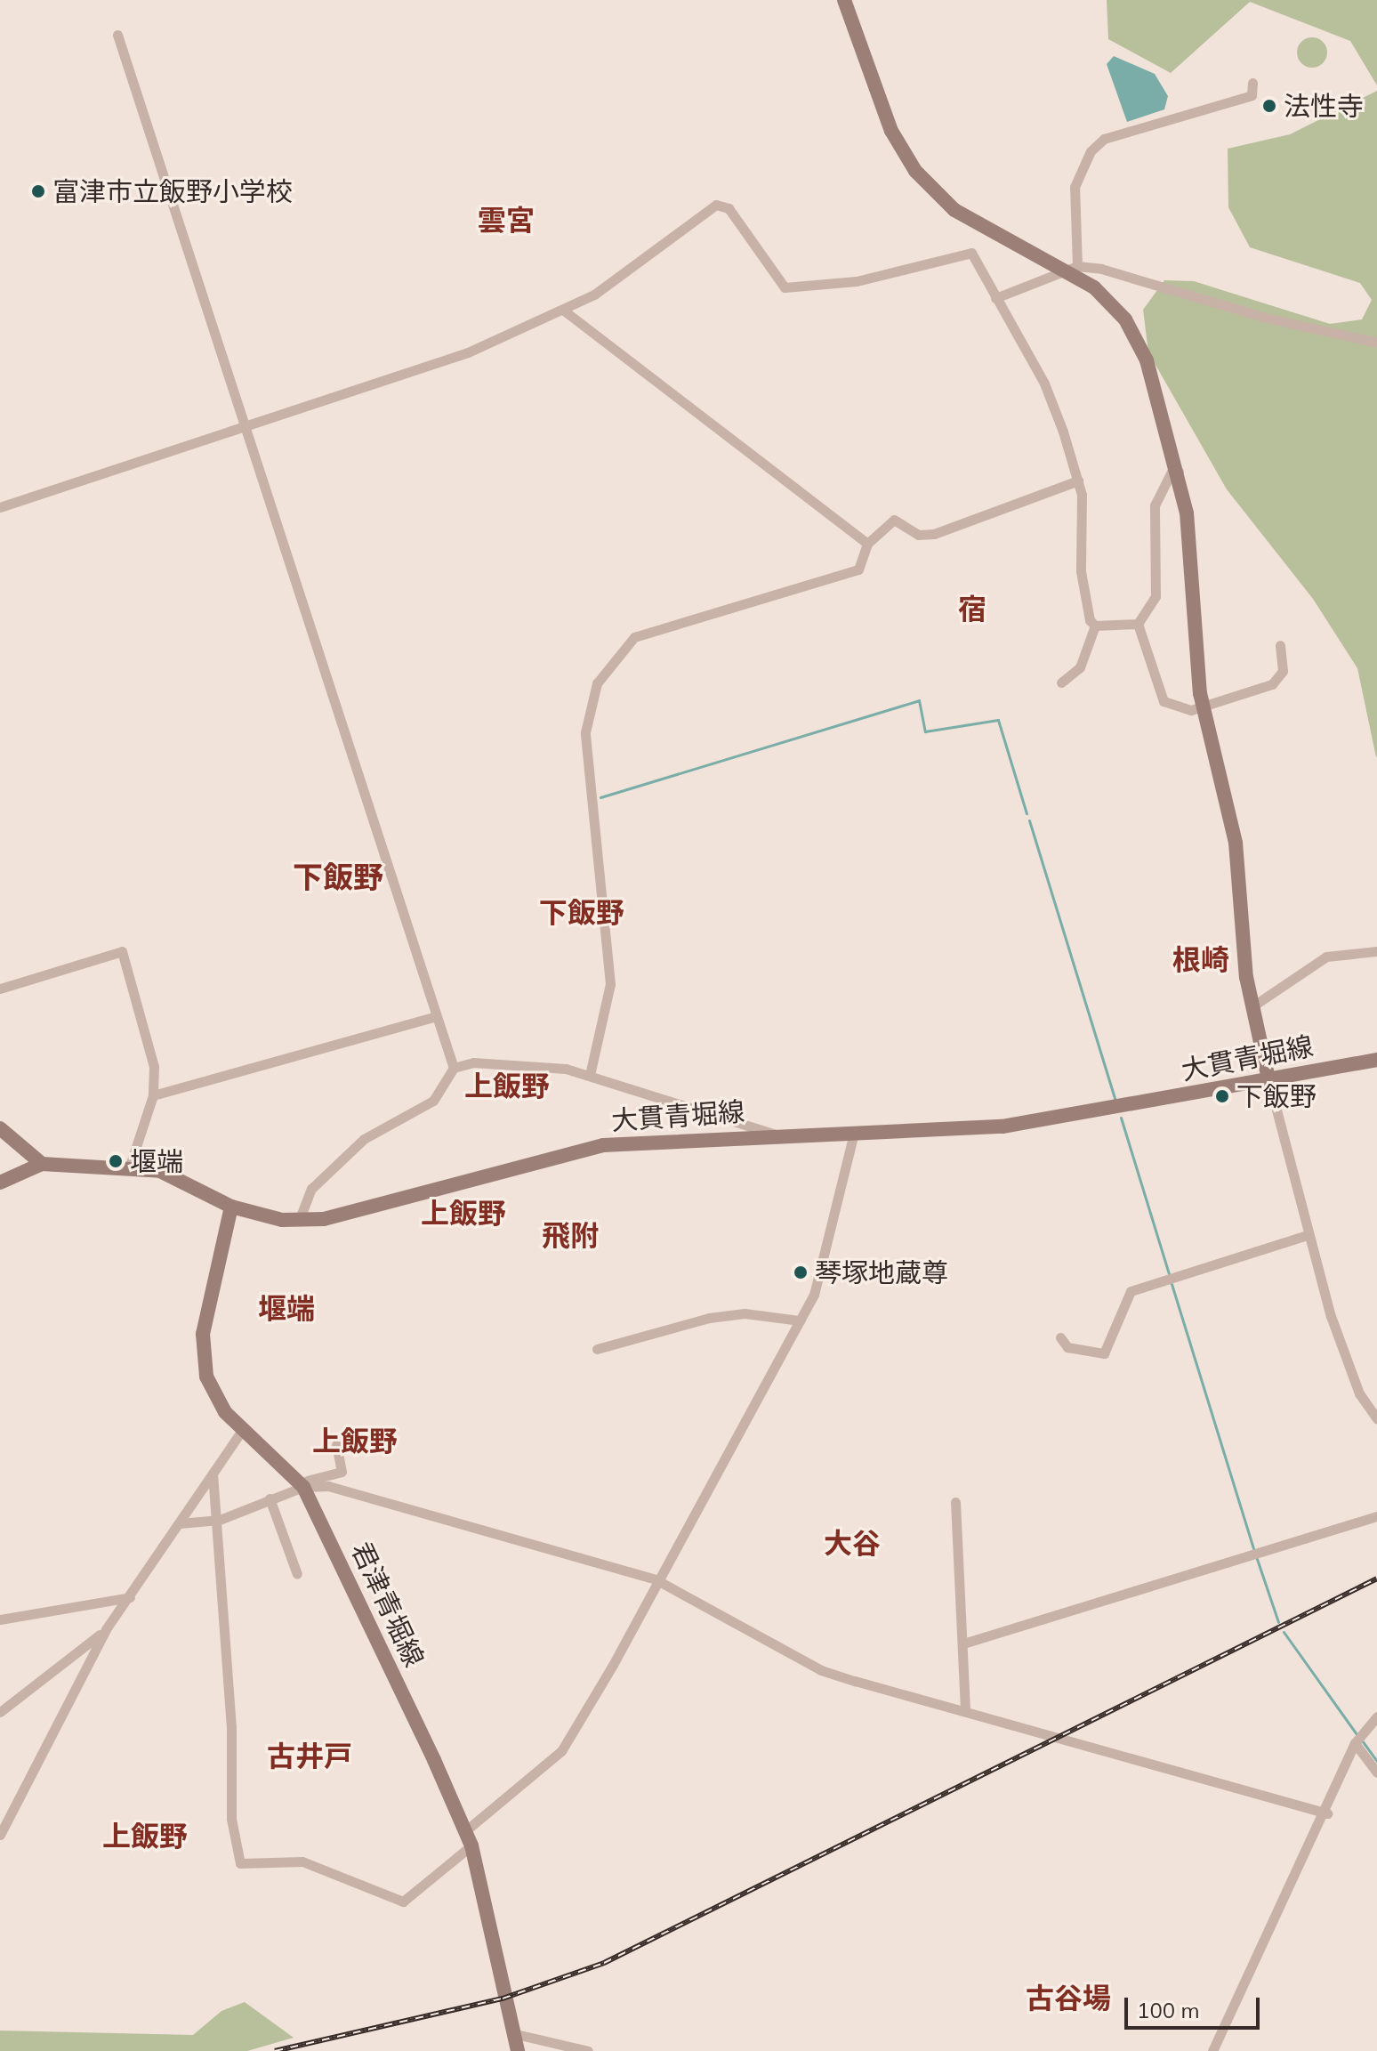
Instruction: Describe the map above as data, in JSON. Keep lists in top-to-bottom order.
{
  "streets": {
    "main road": ["大貫青堀線", "君津青堀線"]
  },
  "crossings": [
    ["大貫青堀線", "君津青堀線"]
  ],
  "districts": [
    "雲宮",
    "宿",
    "下飯野",
    "下飯野",
    "根崎",
    "上飯野",
    "上飯野",
    "飛附",
    "堰端",
    "上飯野",
    "大谷",
    "古井戸",
    "上飯野",
    "古谷場"
  ],
  "places": [
    "法性寺",
    "富津市立飯野小学校",
    "下飯野",
    "堰端",
    "琴塚地蔵尊"
  ],
  "scale_bar": "100 m"
}
